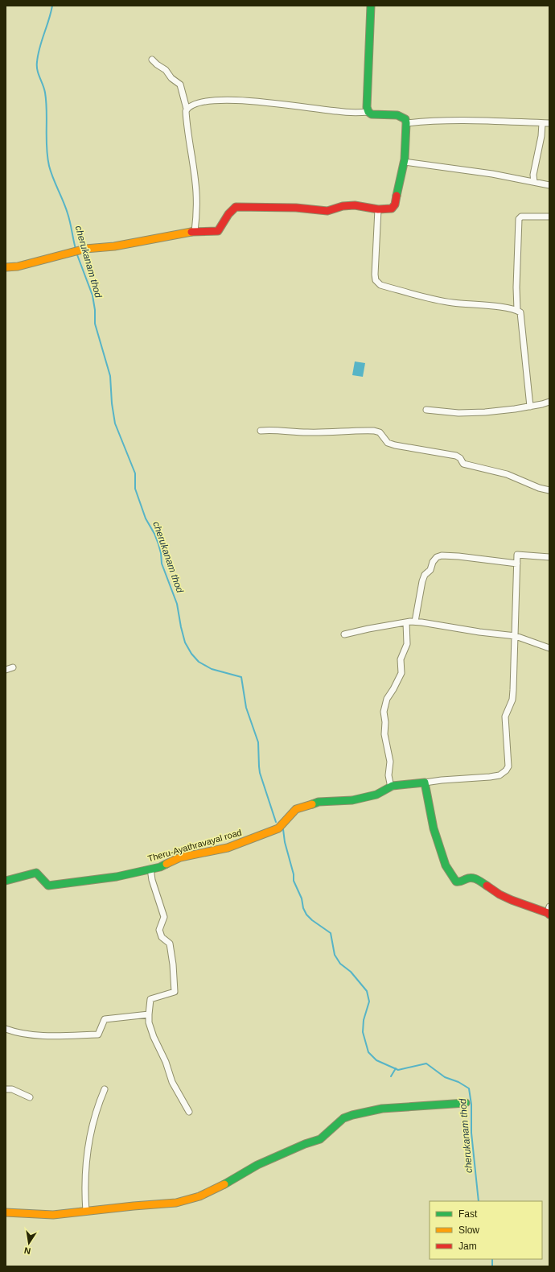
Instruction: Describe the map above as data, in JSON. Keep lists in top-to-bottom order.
{
  "streets": {
    "street": ["Theru-Ayathravayal road"]
  },
  "water": ["cherukanam thod"],
  "legend": ["Fast", "Slow", "Jam"],
  "north": "bottom"
}
